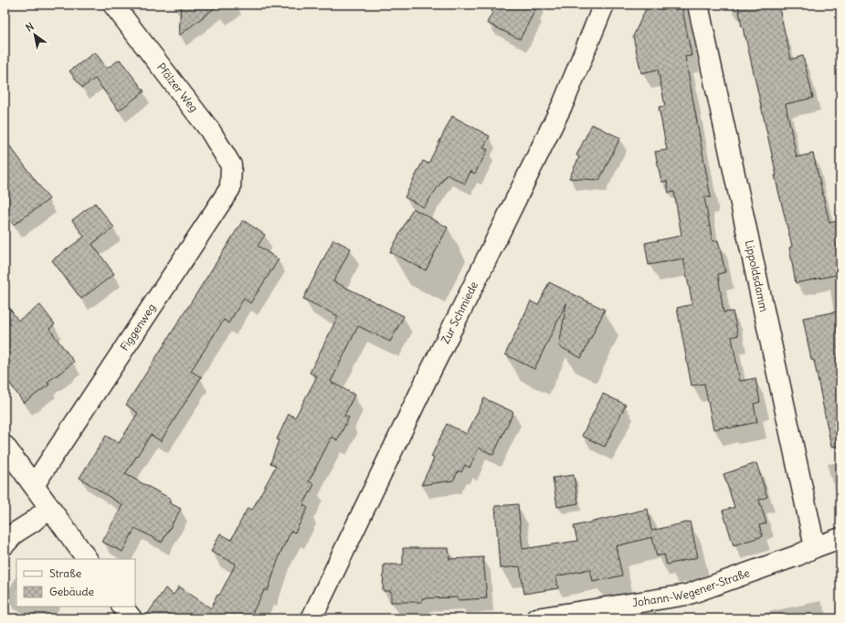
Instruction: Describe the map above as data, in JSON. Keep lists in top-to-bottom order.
{
  "streets": {
    "street": [
      "Pfälzer Weg",
      "Lippoldsdamm",
      "Zur Schmiede",
      "Figgenweg",
      "Johann-Wegener-Straße"
    ]
  },
  "crossings": [
    ["Pfälzer Weg", "Figgenweg"],
    ["Lippoldsdamm", "Johann-Wegener-Straße"]
  ],
  "legend": ["Straße", "Gebäude"],
  "north": "top left"
}
